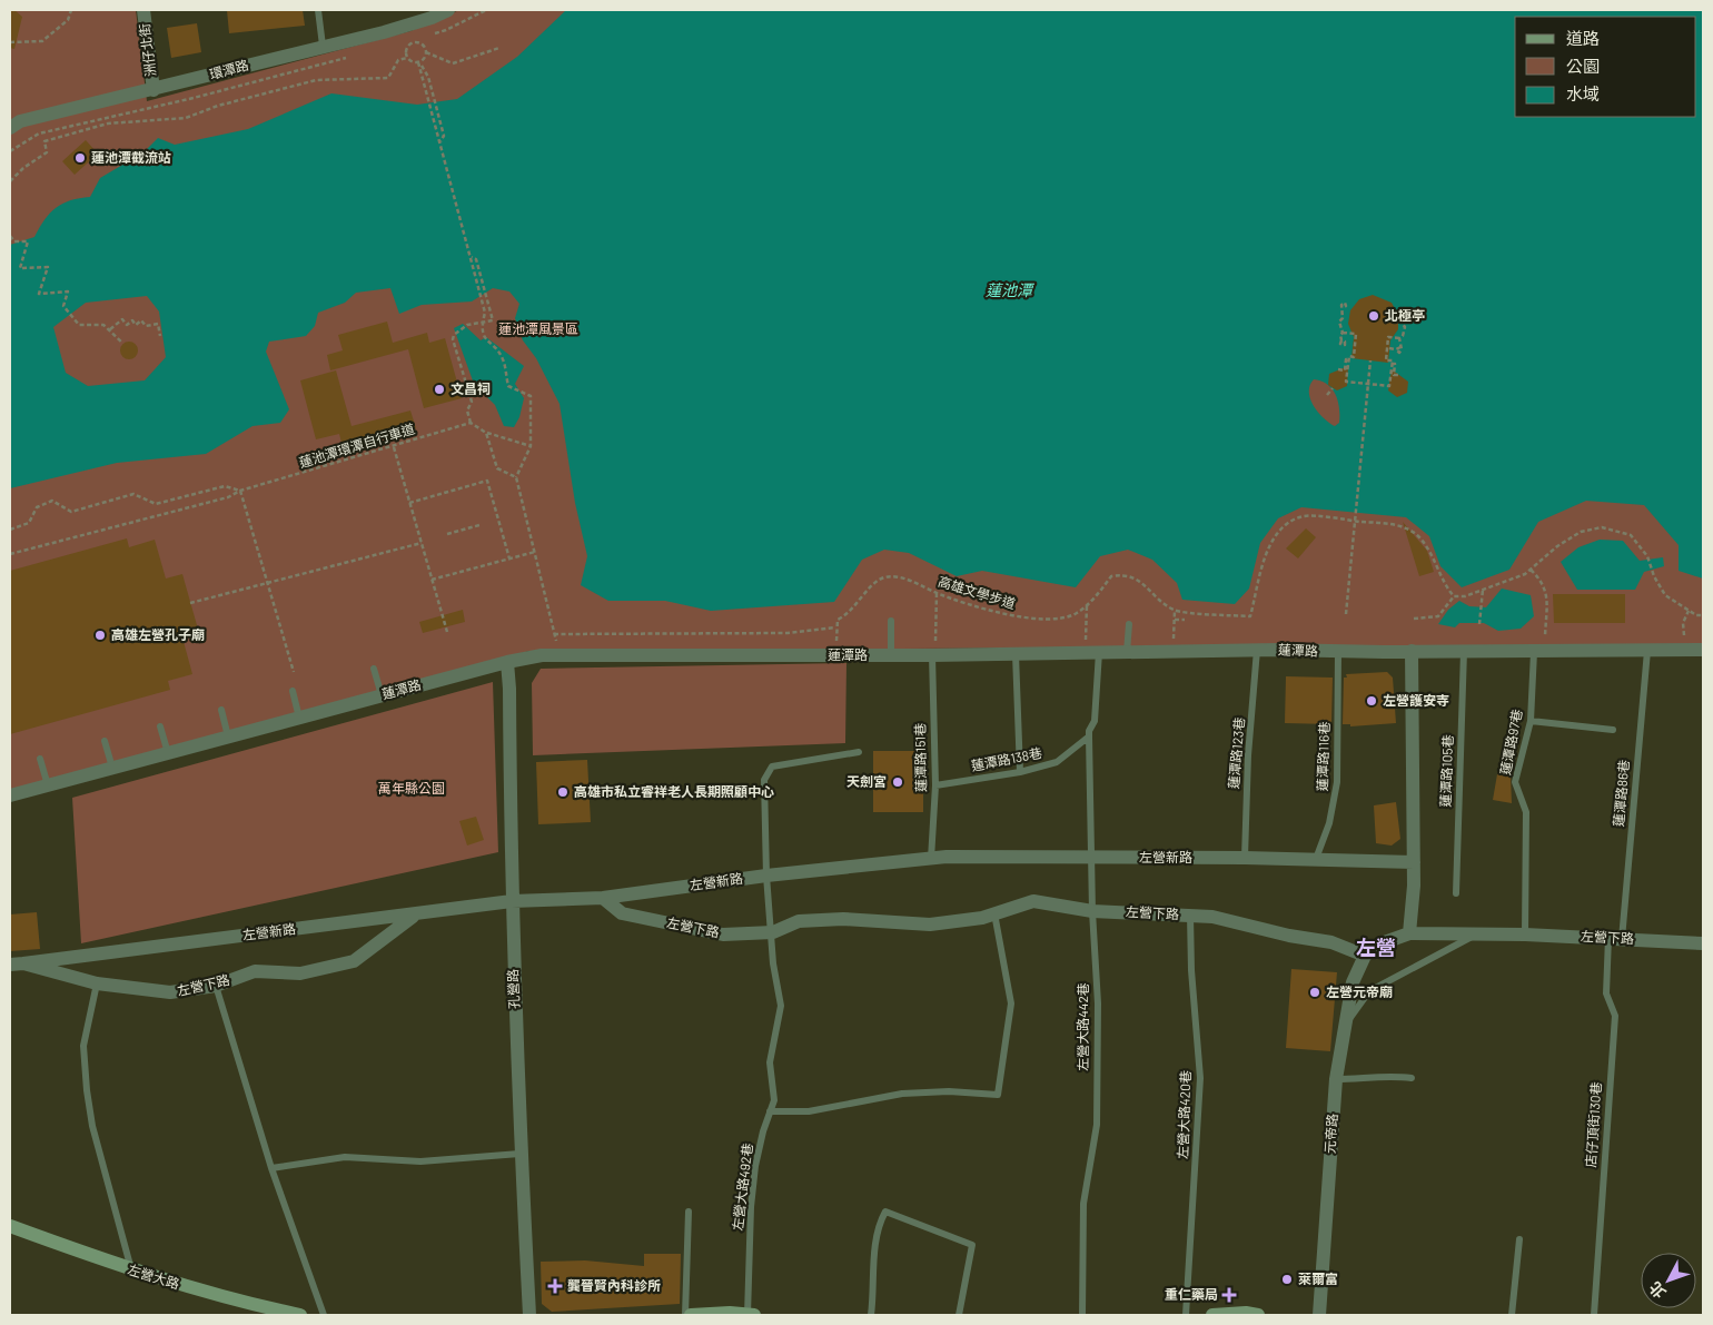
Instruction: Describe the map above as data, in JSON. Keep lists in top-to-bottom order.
{
  "streets": {
    "street": [
      "洲仔北街",
      "環潭路",
      "蓮潭路",
      "左營新路",
      "左營下路",
      "孔營路",
      "元帝路",
      "左營大路"
    ],
    "lane": [
      "蓮潭路97巷",
      "蓮潭路123巷",
      "蓮潭路116巷",
      "蓮潭路151巷",
      "蓮潭路138巷",
      "蓮潭路105巷",
      "蓮潭路86巷",
      "左營大路442巷",
      "左營大路420巷",
      "店仔頂街130巷",
      "左營大路492巷"
    ],
    "path": ["蓮池潭環潭自行車道", "高雄文學步道"]
  },
  "crossings": [
    ["洲仔北街", "環潭路"],
    ["蓮潭路", "蓮潭路97巷"],
    ["蓮潭路", "蓮潭路123巷"],
    ["蓮潭路", "蓮潭路116巷"],
    ["蓮潭路", "蓮潭路151巷"],
    ["蓮潭路", "蓮潭路105巷"],
    ["蓮潭路", "蓮潭路86巷"],
    ["蓮潭路", "孔營路"],
    ["蓮潭路97巷", "左營下路"],
    ["蓮潭路123巷", "左營新路"],
    ["蓮潭路116巷", "左營新路"],
    ["蓮潭路151巷", "蓮潭路138巷"],
    ["蓮潭路151巷", "左營新路"],
    ["蓮潭路138巷", "左營大路442巷"],
    ["蓮潭路86巷", "左營下路"],
    ["蓮潭路86巷", "店仔頂街130巷"],
    ["左營新路", "左營下路"],
    ["左營新路", "孔營路"],
    ["左營新路", "左營大路442巷"],
    ["左營新路", "左營大路492巷"],
    ["左營下路", "左營大路442巷"],
    ["左營下路", "左營大路420巷"],
    ["左營下路", "店仔頂街130巷"],
    ["左營下路", "元帝路"],
    ["左營下路", "左營大路492巷"]
  ],
  "districts": ["左營"],
  "water": ["蓮池潭"],
  "parks": ["蓮池潭風景區", "萬年縣公園"],
  "places": {
    "other": [
      "蓮池潭截流站",
      "北極亭",
      "文昌祠",
      "高雄左營孔子廟",
      "左營護安寺",
      "天劍宮",
      "高雄市私立睿祥老人長期照顧中心",
      "左營元帝廟",
      "萊爾富"
    ],
    "health": ["龔晉賢內科診所", "重仁藥局"]
  },
  "legend": ["道路", "公園", "水域"],
  "north": "bottom left"
}
